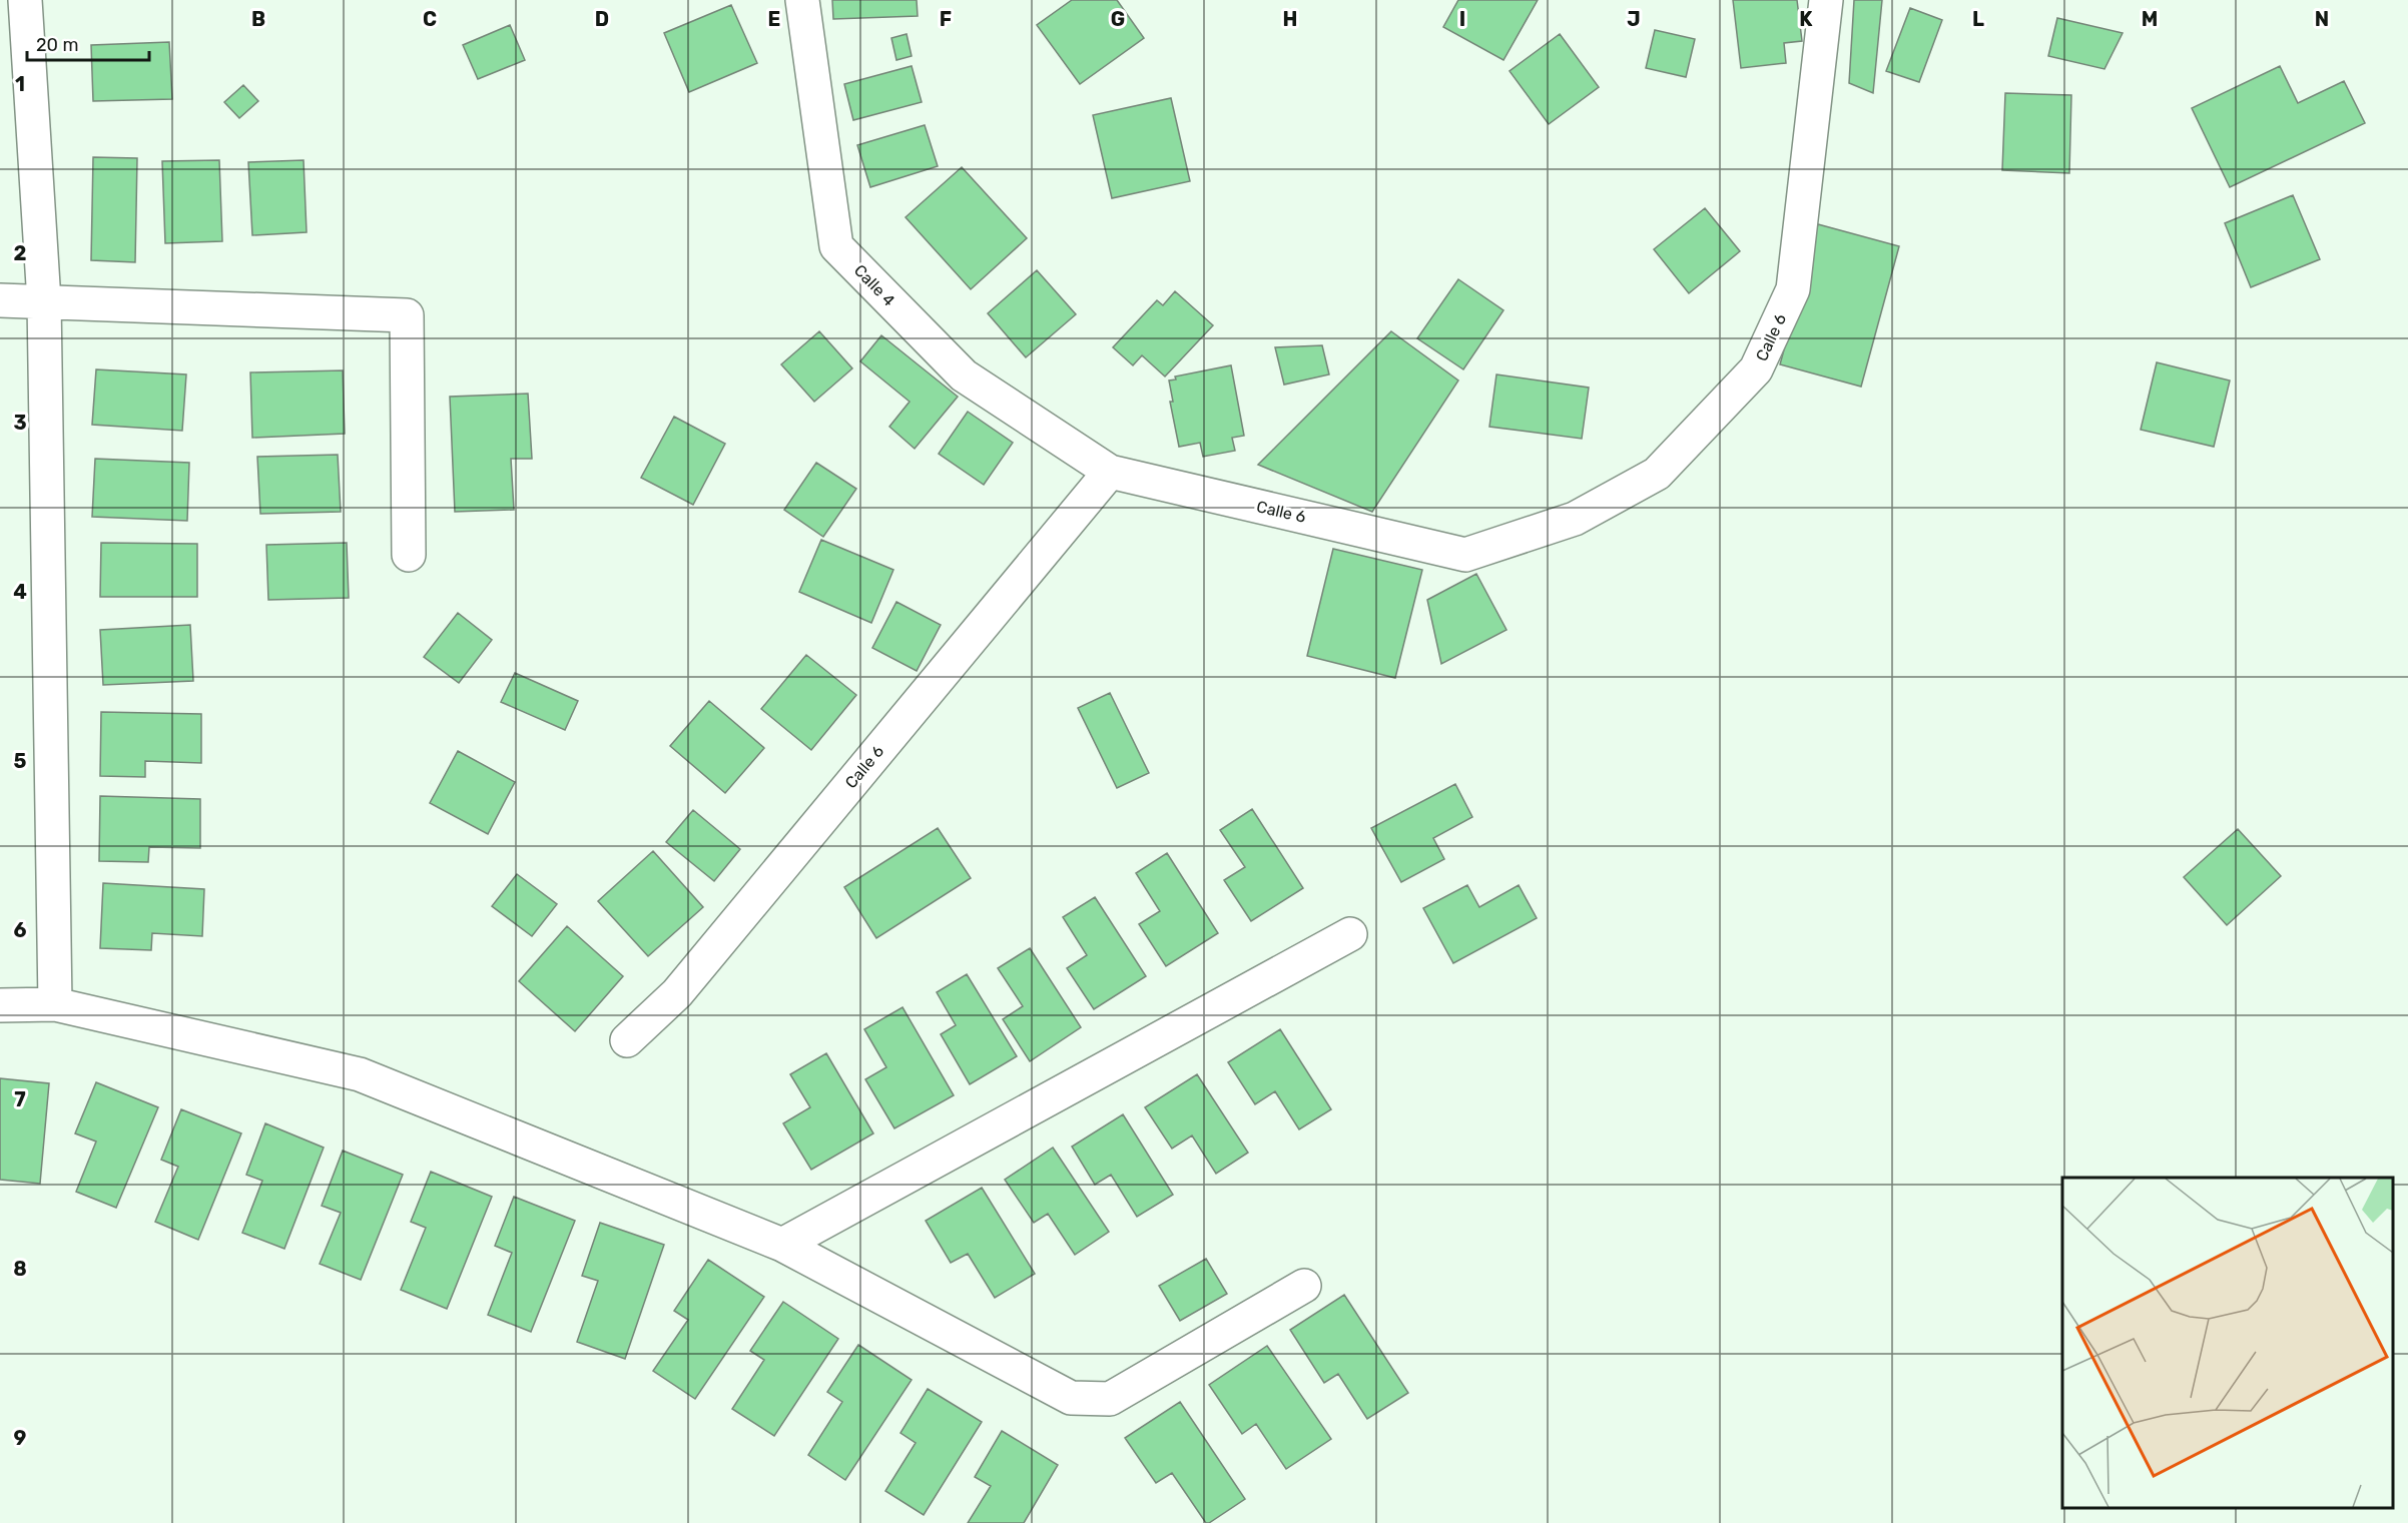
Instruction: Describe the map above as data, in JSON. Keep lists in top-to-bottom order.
{
  "streets": {
    "street": ["Calle 4", "Calle 6"]
  },
  "crossings": [
    ["Calle 4", "Calle 6"]
  ],
  "scale_bar": "20 m",
  "grid": {
    "columns": [
      "B",
      "C",
      "D",
      "E",
      "F",
      "G",
      "H",
      "I",
      "J",
      "K",
      "L",
      "M",
      "N"
    ],
    "rows": [
      "1",
      "2",
      "3",
      "4",
      "5",
      "6",
      "7",
      "8",
      "9"
    ]
  }
}
